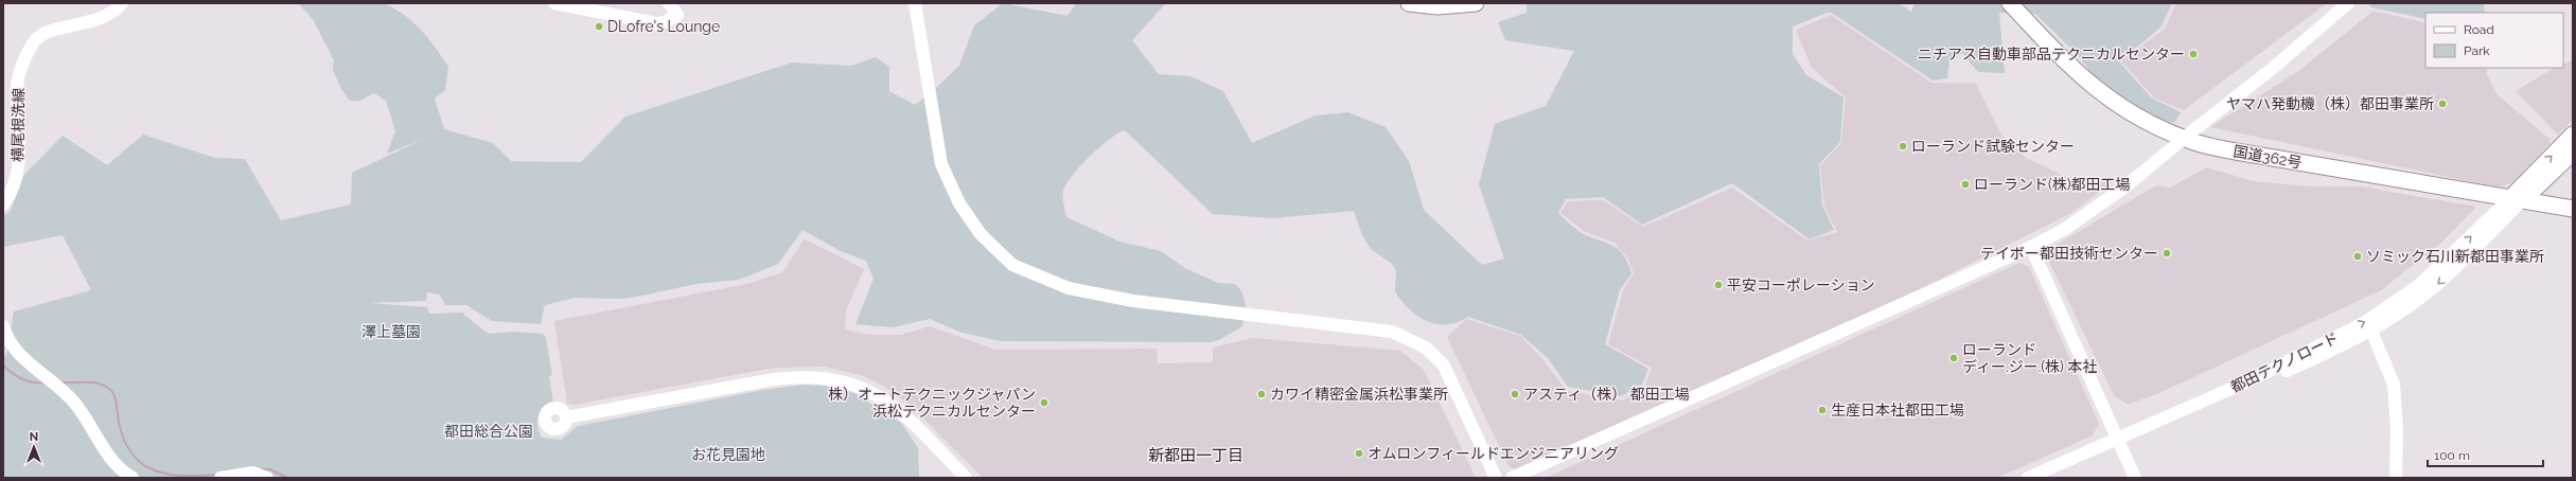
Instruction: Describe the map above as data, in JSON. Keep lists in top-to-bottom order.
{
  "streets": {
    "highway": ["国道362号"],
    "street": ["横尾根洗線", "都田テクノロード"]
  },
  "crossings": [
    ["国道362号", "都田テクノロード"]
  ],
  "districts": ["新都田一丁目"],
  "parks": ["澤上墓園", "都田総合公園", "お花見園地"],
  "places": [
    "DLofre's Lounge",
    "ニチアス自動車部品テクニカルセンター",
    "ヤマハ発動機（株）都田事業所",
    "ローランド試験センター",
    "ローランド(株)都田工場",
    "テイボー都田技術センター",
    "ソミック石川新都田事業所",
    "平安コーポレーション",
    "ローランド ディー.ジー.(株) 本社",
    "カワイ精密金属浜松事業所",
    "アスティ（株） 都田工場",
    "株）オートテクニックジャパン 浜松テクニカルセンター",
    "生産日本社都田工場",
    "オムロンフィールドエンジニアリング"
  ],
  "legend": ["Road", "Park"],
  "scale_bar": "100 m",
  "north": "top"
}
